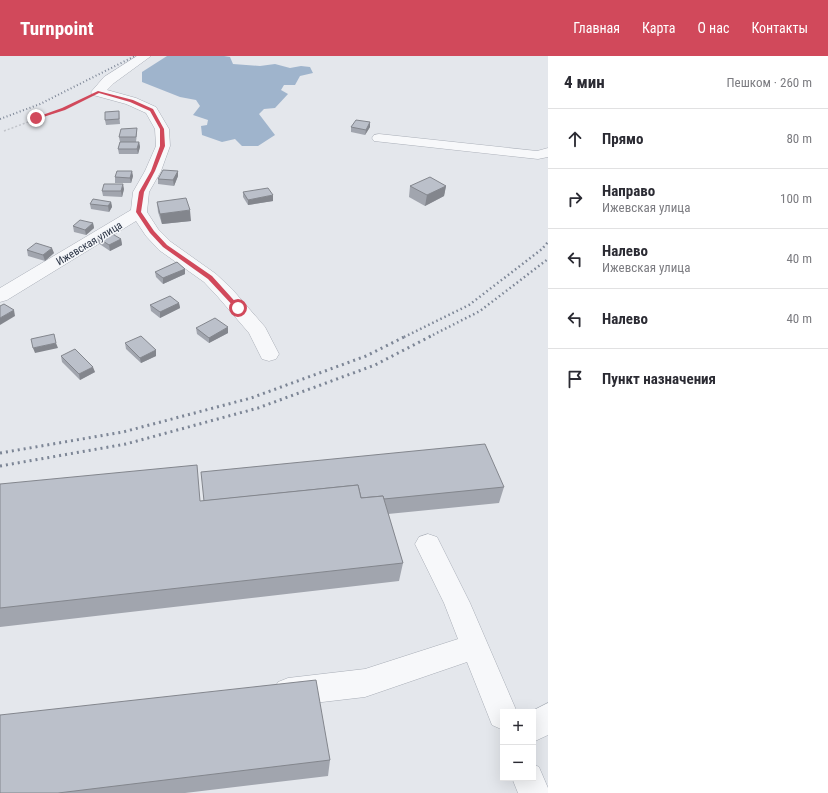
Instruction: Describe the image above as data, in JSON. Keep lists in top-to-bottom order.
{
  "streets": {
    "street": ["Ижевская улица"]
  },
  "page": {
    "header": "Turnpoint",
    "nav": [
      "Главная",
      "Карта",
      "О нас",
      "Контакты"
    ],
    "heading": ["4 мин", "Пешком · 260 m"],
    "list": [
      ["Прямо", "80 m"],
      ["Направо", "Ижевская улица", "100 m"],
      ["Налево", "Ижевская улица", "40 m"],
      ["Налево", "40 m"],
      "Пункт назначения"
    ],
    "map_buttons": ["+", "−"]
  }
}
